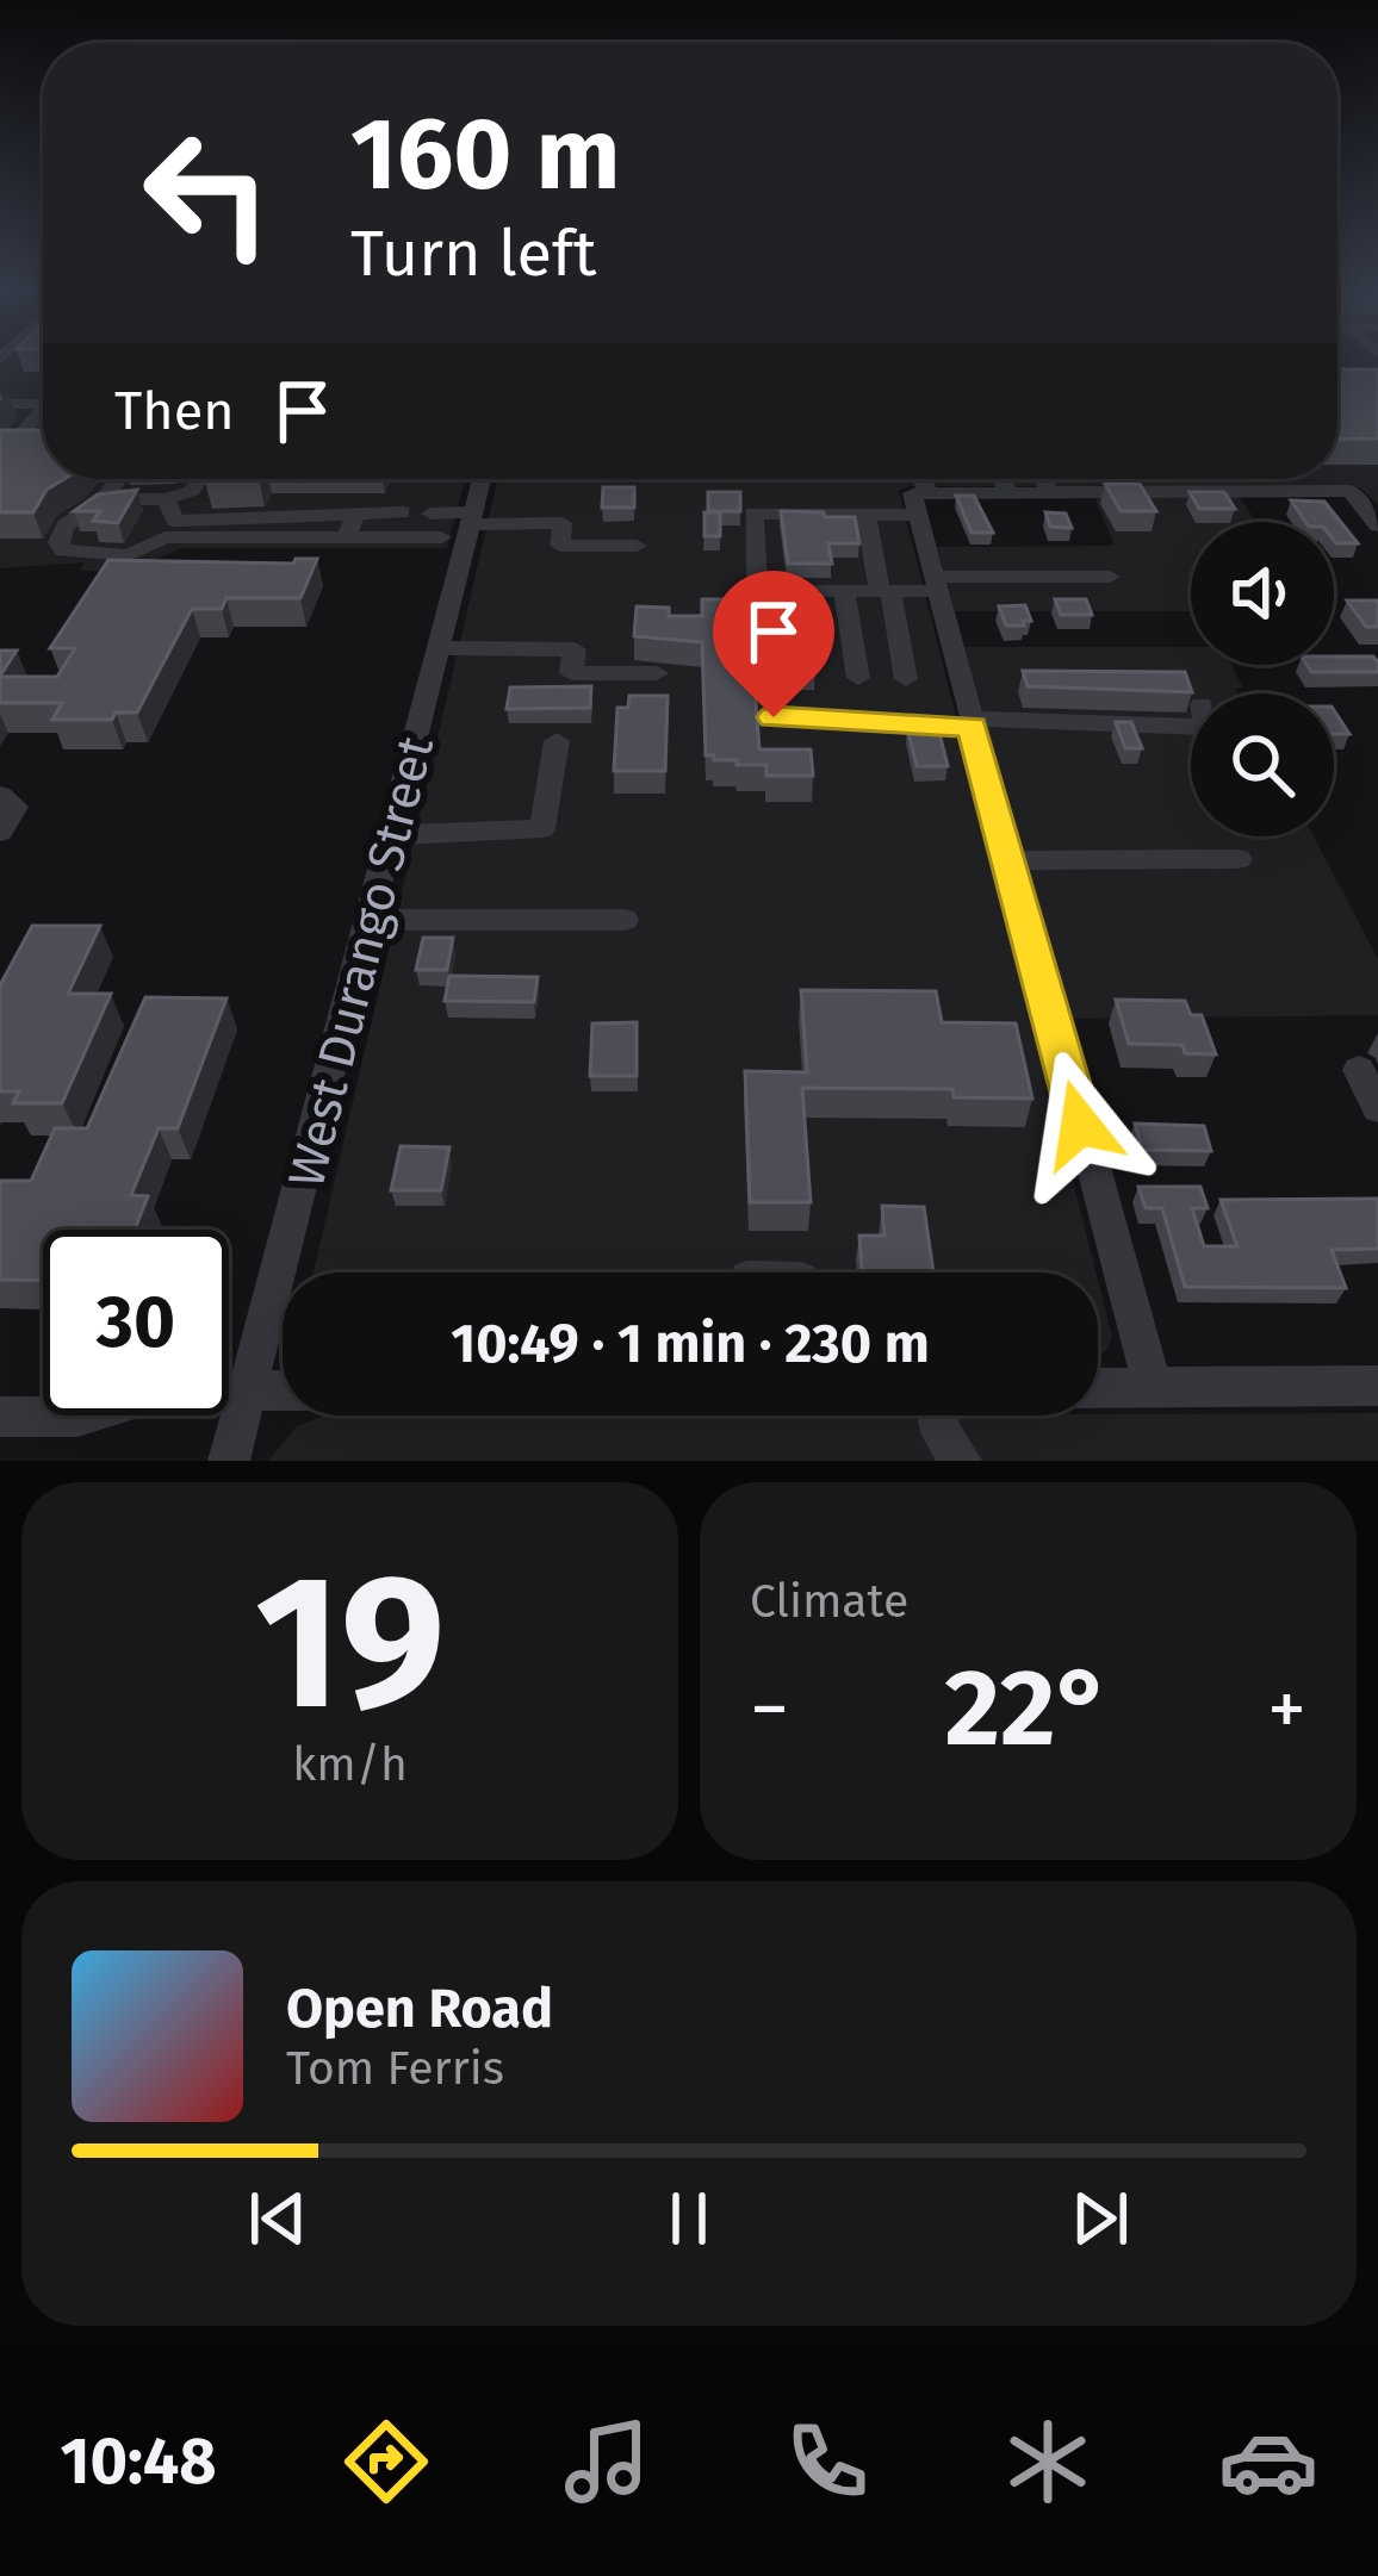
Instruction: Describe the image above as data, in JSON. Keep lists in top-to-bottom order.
{
  "streets": {
    "street": ["West Durango Street"]
  },
  "page": {
    "turn": ["160 m", "Turn left"],
    "then": "Then",
    "limit": "30",
    "trip": "10:49 · 1 min · 230 m",
    "tile": [
      ["19", "km/h"],
      "Climate"
    ],
    "heat": ["−", "22°", "+"],
    "song": ["Open Road", "Tom Ferris"],
    "tabs": "10:48"
  }
}
